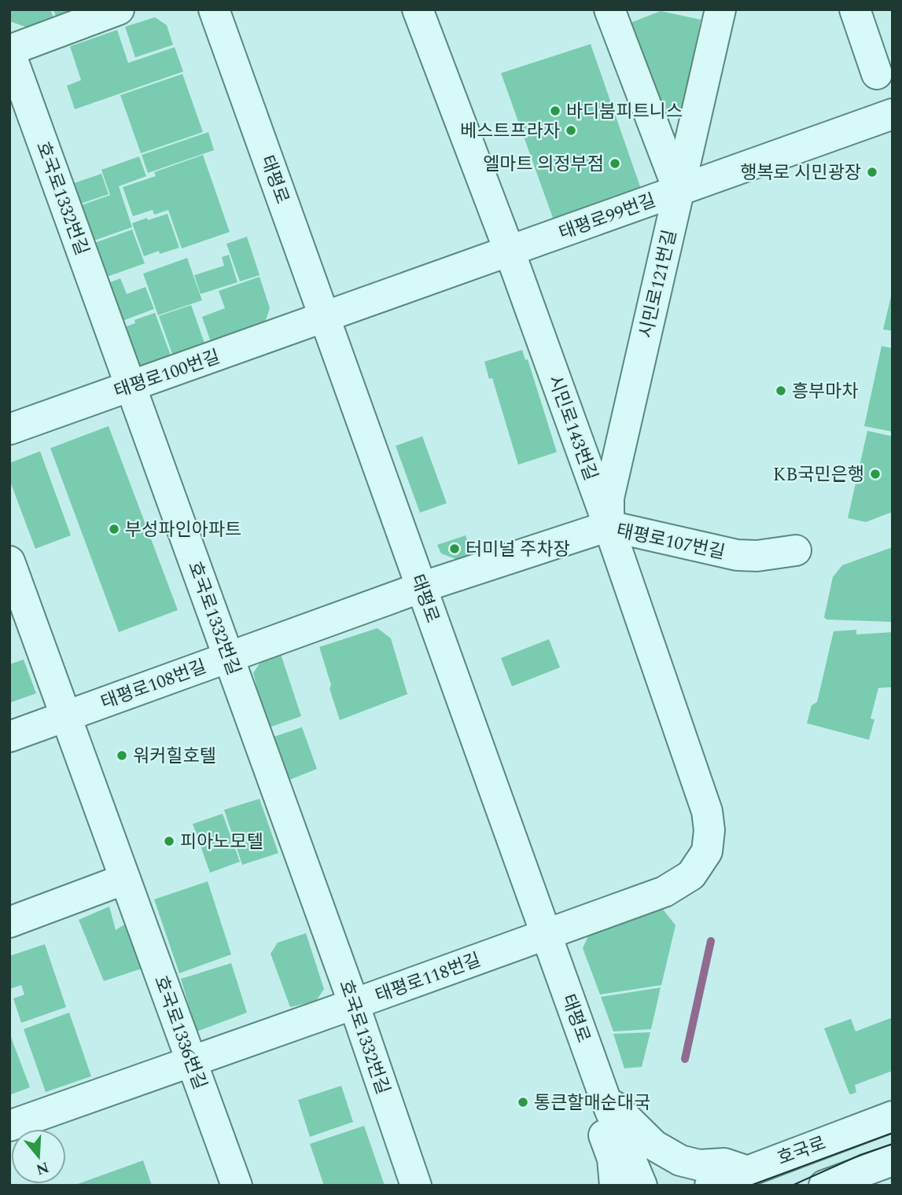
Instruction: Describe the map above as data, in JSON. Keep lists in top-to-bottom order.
{
  "streets": {
    "street": [
      "태평로",
      "호국로1332번길",
      "태평로99번길",
      "시민로121번길",
      "태평로100번길",
      "시민로143번길",
      "태평로107번길",
      "태평로108번길",
      "태평로118번길",
      "호국로1336번길",
      "호국로"
    ]
  },
  "crossings": [
    ["태평로", "태평로99번길"],
    ["태평로", "태평로100번길"],
    ["태평로", "태평로107번길"],
    ["태평로", "태평로108번길"],
    ["태평로", "태평로118번길"],
    ["호국로1332번길", "태평로100번길"],
    ["호국로1332번길", "태평로108번길"],
    ["호국로1332번길", "태평로118번길"],
    ["태평로99번길", "시민로121번길"],
    ["태평로99번길", "태평로100번길"],
    ["태평로99번길", "시민로143번길"],
    ["시민로121번길", "시민로143번길"],
    ["시민로121번길", "태평로107번길"],
    ["시민로143번길", "태평로107번길"],
    ["시민로143번길", "태평로118번길"],
    ["태평로107번길", "태평로108번길"],
    ["태평로108번길", "호국로1336번길"],
    ["태평로118번길", "호국로1336번길"]
  ],
  "places": [
    "바디붐피트니스",
    "베스트프라자",
    "엘마트 의정부점",
    "행복로 시민광장",
    "흥부마차",
    "KB국민은행",
    "부성파인아파트",
    "터미널 주차장",
    "워커힐호텔",
    "피아노모텔",
    "통큰할매순대국"
  ],
  "north": "bottom"
}
